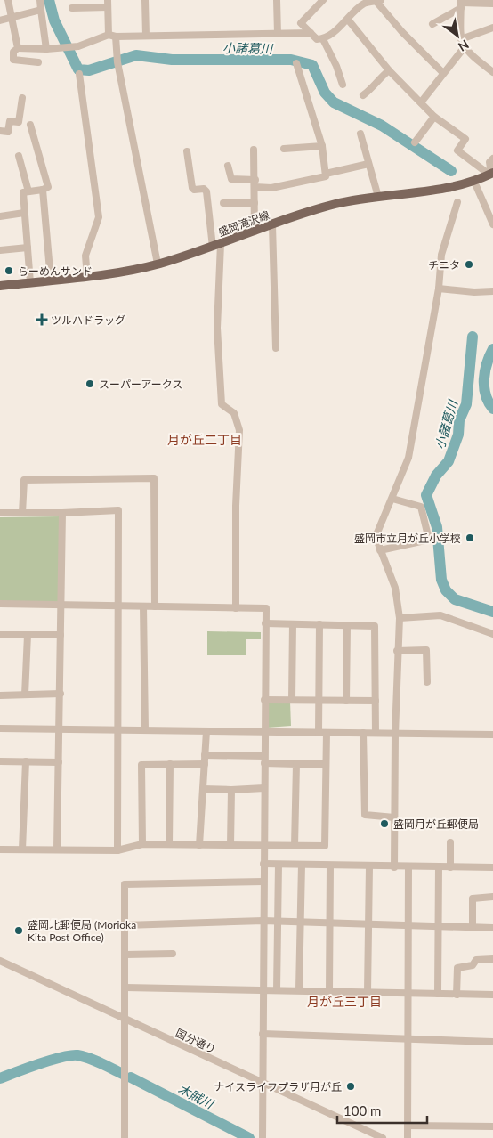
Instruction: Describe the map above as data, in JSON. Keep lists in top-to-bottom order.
{
  "streets": {
    "main road": ["盛岡滝沢線"],
    "street": ["国分通り"]
  },
  "districts": ["月が丘二丁目", "月が丘三丁目"],
  "water": ["小諸葛川", "木賊川"],
  "places": {
    "other": [
      "チニタ",
      "らーめんサンド",
      "スーパーアークス",
      "盛岡市立月が丘小学校",
      "盛岡月が丘郵便局",
      "盛岡北郵便局 (Morioka Kita Post Office)",
      "ナイスライフプラザ月が丘"
    ],
    "health": ["ツルハドラッグ"]
  },
  "scale_bar": "100 m",
  "north": "bottom right"
}
